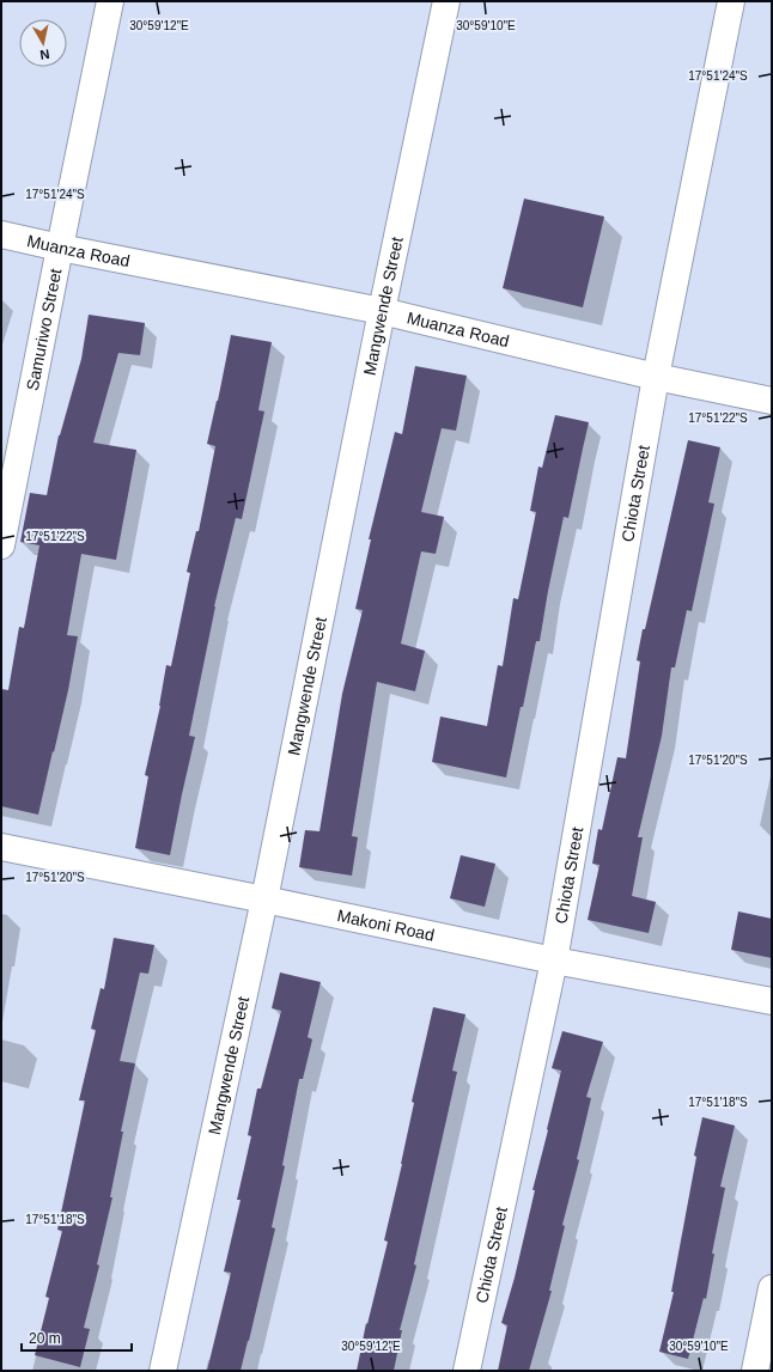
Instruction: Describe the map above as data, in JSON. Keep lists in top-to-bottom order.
{
  "streets": {
    "street": [
      "Muanza Road",
      "Mangwende Street",
      "Samuriwo Street",
      "Chiota Street",
      "Makoni Road"
    ]
  },
  "crossings": [
    ["Muanza Road", "Mangwende Street"],
    ["Muanza Road", "Samuriwo Street"],
    ["Muanza Road", "Chiota Street"],
    ["Mangwende Street", "Makoni Road"],
    ["Chiota Street", "Makoni Road"]
  ],
  "scale_bar": "20 m",
  "north": "bottom",
  "coordinates": [
    "30°59'12\"E",
    "30°59'10\"E",
    "17°51'24\"S",
    "17°51'22\"S",
    "17°51'20\"S",
    "17°51'18\"S"
  ]
}
